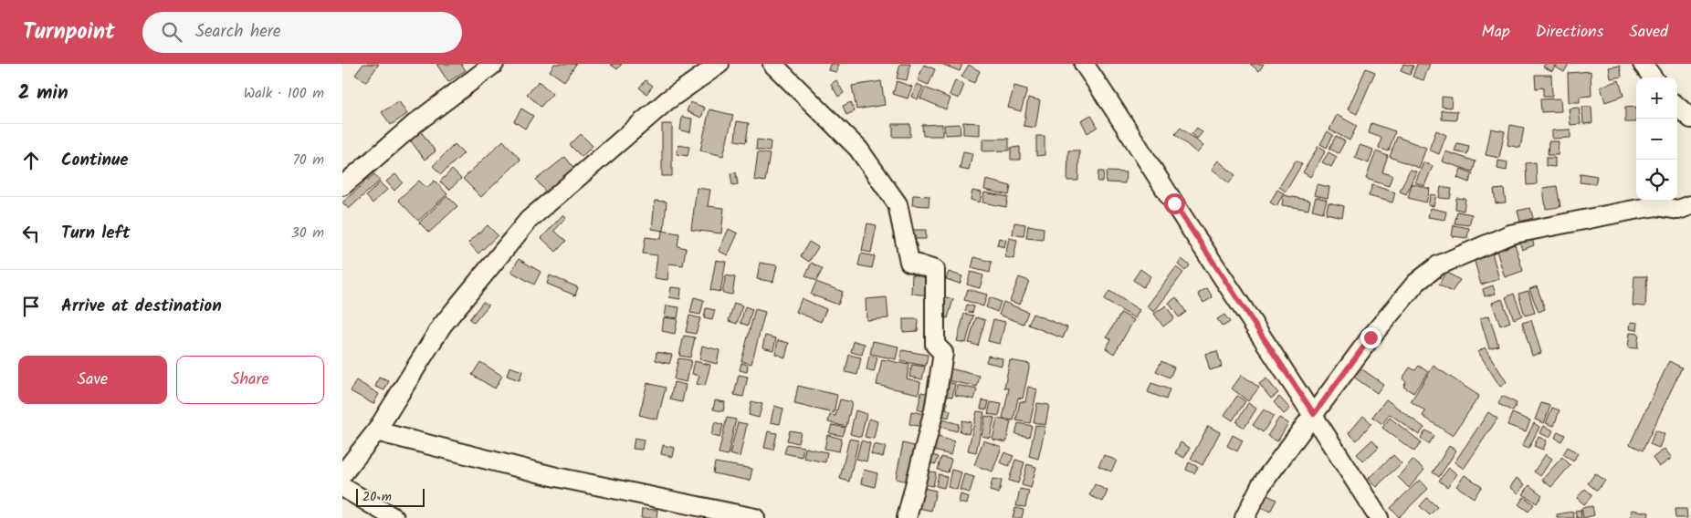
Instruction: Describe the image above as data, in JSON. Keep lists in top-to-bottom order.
{
  "scale_bar": "20 m",
  "page": {
    "header": "Turnpoint",
    "search": "Search here",
    "nav": ["Map", "Directions", "Saved"],
    "heading": ["2 min", "Walk · 100 m"],
    "map_buttons": ["+", "−"],
    "list": [
      ["Continue", "70 m"],
      ["Turn left", "30 m"],
      "Arrive at destination"
    ],
    "buttons": ["Save", "Share"],
    "scale": "20 m"
  }
}
